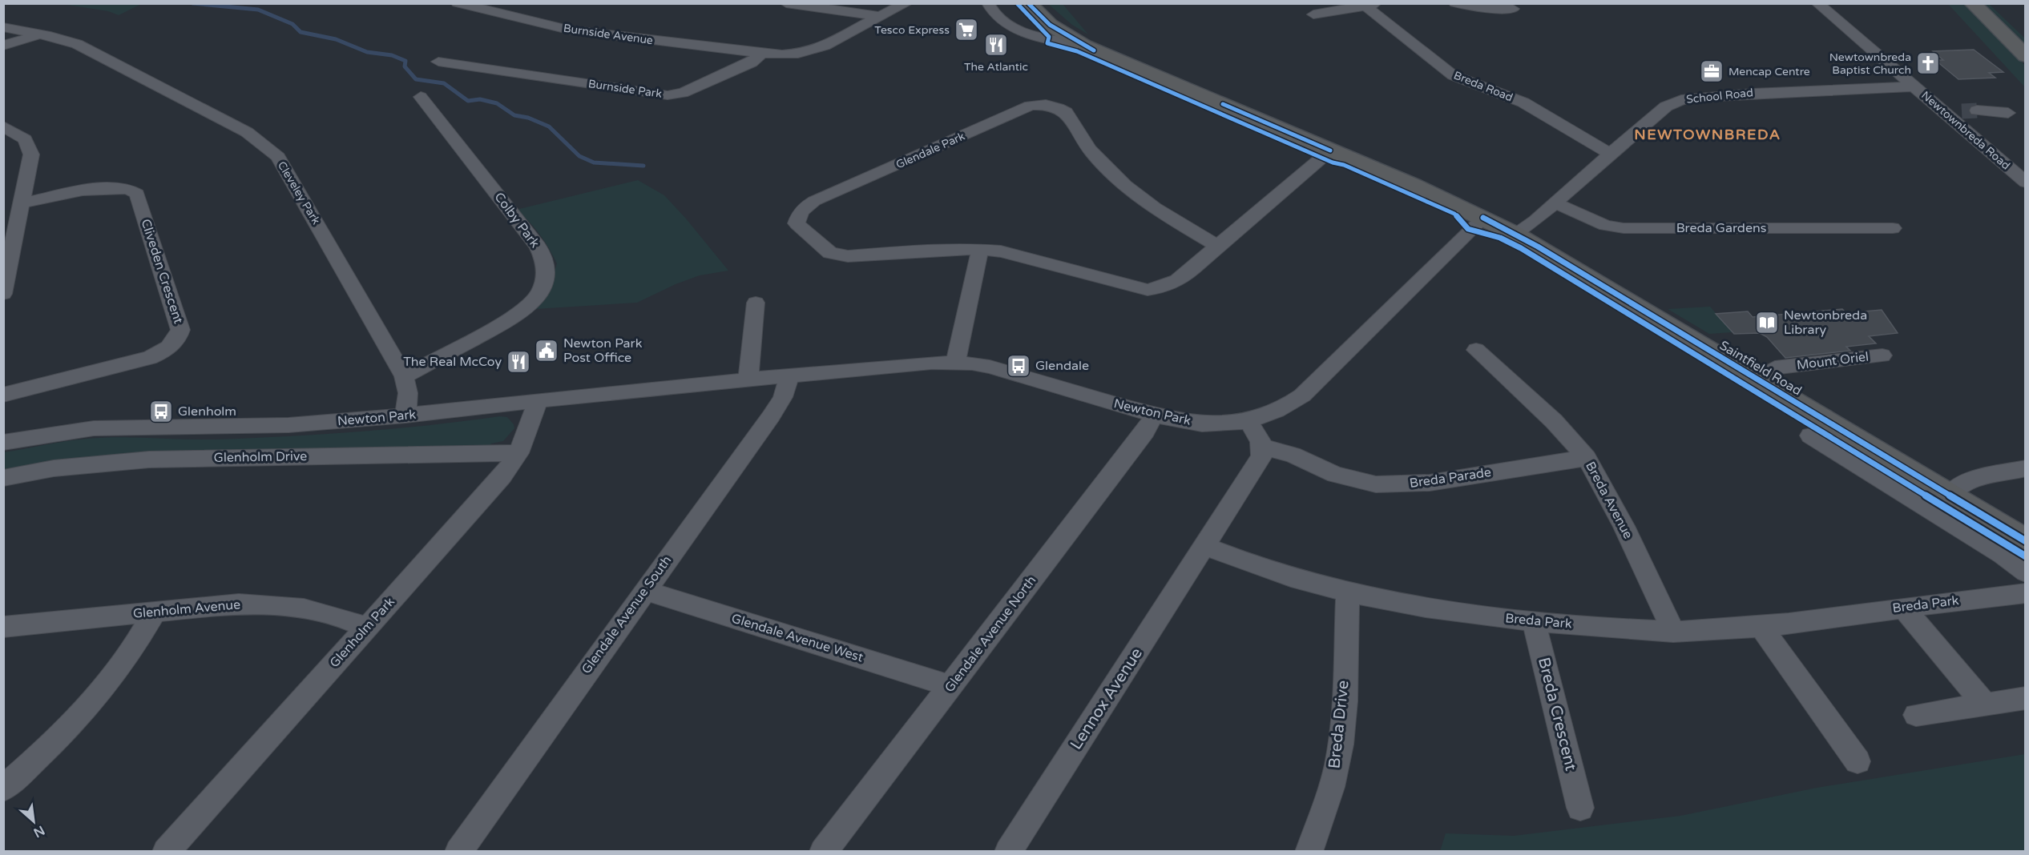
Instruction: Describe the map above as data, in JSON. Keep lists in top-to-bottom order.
{
  "streets": {
    "highway": ["Saintfield Road"],
    "street": [
      "Burnside Avenue",
      "Breda Road",
      "Burnside Park",
      "School Road",
      "Newtownbreda Road",
      "Glendale Park",
      "Cleveley Park",
      "Colby Park",
      "Breda Gardens",
      "Cliveden Crescent",
      "Mount Oriel",
      "Newton Park",
      "Glenholm Drive",
      "Breda Parade",
      "Breda Avenue",
      "Breda Park",
      "Glenholm Avenue",
      "Glendale Avenue South",
      "Glenholm Park",
      "Glendale Avenue North",
      "Glendale Avenue West",
      "Lennox Avenue",
      "Breda Crescent",
      "Breda Drive"
    ]
  },
  "crossings": [
    ["Burnside Avenue", "Burnside Park"],
    ["Breda Road", "School Road"],
    ["School Road", "Newtownbreda Road"],
    ["School Road", "Breda Gardens"],
    ["School Road", "Saintfield Road"],
    ["Glendale Park", "Saintfield Road"],
    ["Cleveley Park", "Colby Park"],
    ["Cleveley Park", "Newton Park"],
    ["Mount Oriel", "Saintfield Road"],
    ["Saintfield Road", "Newton Park"],
    ["Newton Park", "Glendale Avenue South"],
    ["Newton Park", "Glenholm Park"],
    ["Newton Park", "Glendale Avenue North"],
    ["Glenholm Drive", "Glenholm Park"],
    ["Breda Parade", "Breda Avenue"],
    ["Breda Avenue", "Breda Park"],
    ["Breda Park", "Lennox Avenue"],
    ["Breda Park", "Breda Crescent"],
    ["Breda Park", "Breda Drive"],
    ["Glenholm Avenue", "Glenholm Park"],
    ["Glendale Avenue South", "Glendale Avenue West"],
    ["Glendale Avenue North", "Glendale Avenue West"]
  ],
  "districts": ["NEWTOWNBREDA"],
  "places": {
    "supermarket": ["Tesco Express"],
    "restaurant": ["The Atlantic", "The Real McCoy"],
    "church": ["Newtownbreda Baptist Church"],
    "office": ["Mencap Centre"],
    "library": ["Newtonbreda Library"],
    "public building": ["Newton Park Post Office"],
    "bus stop": ["Glendale", "Glenholm"]
  },
  "north": "bottom right"
}
